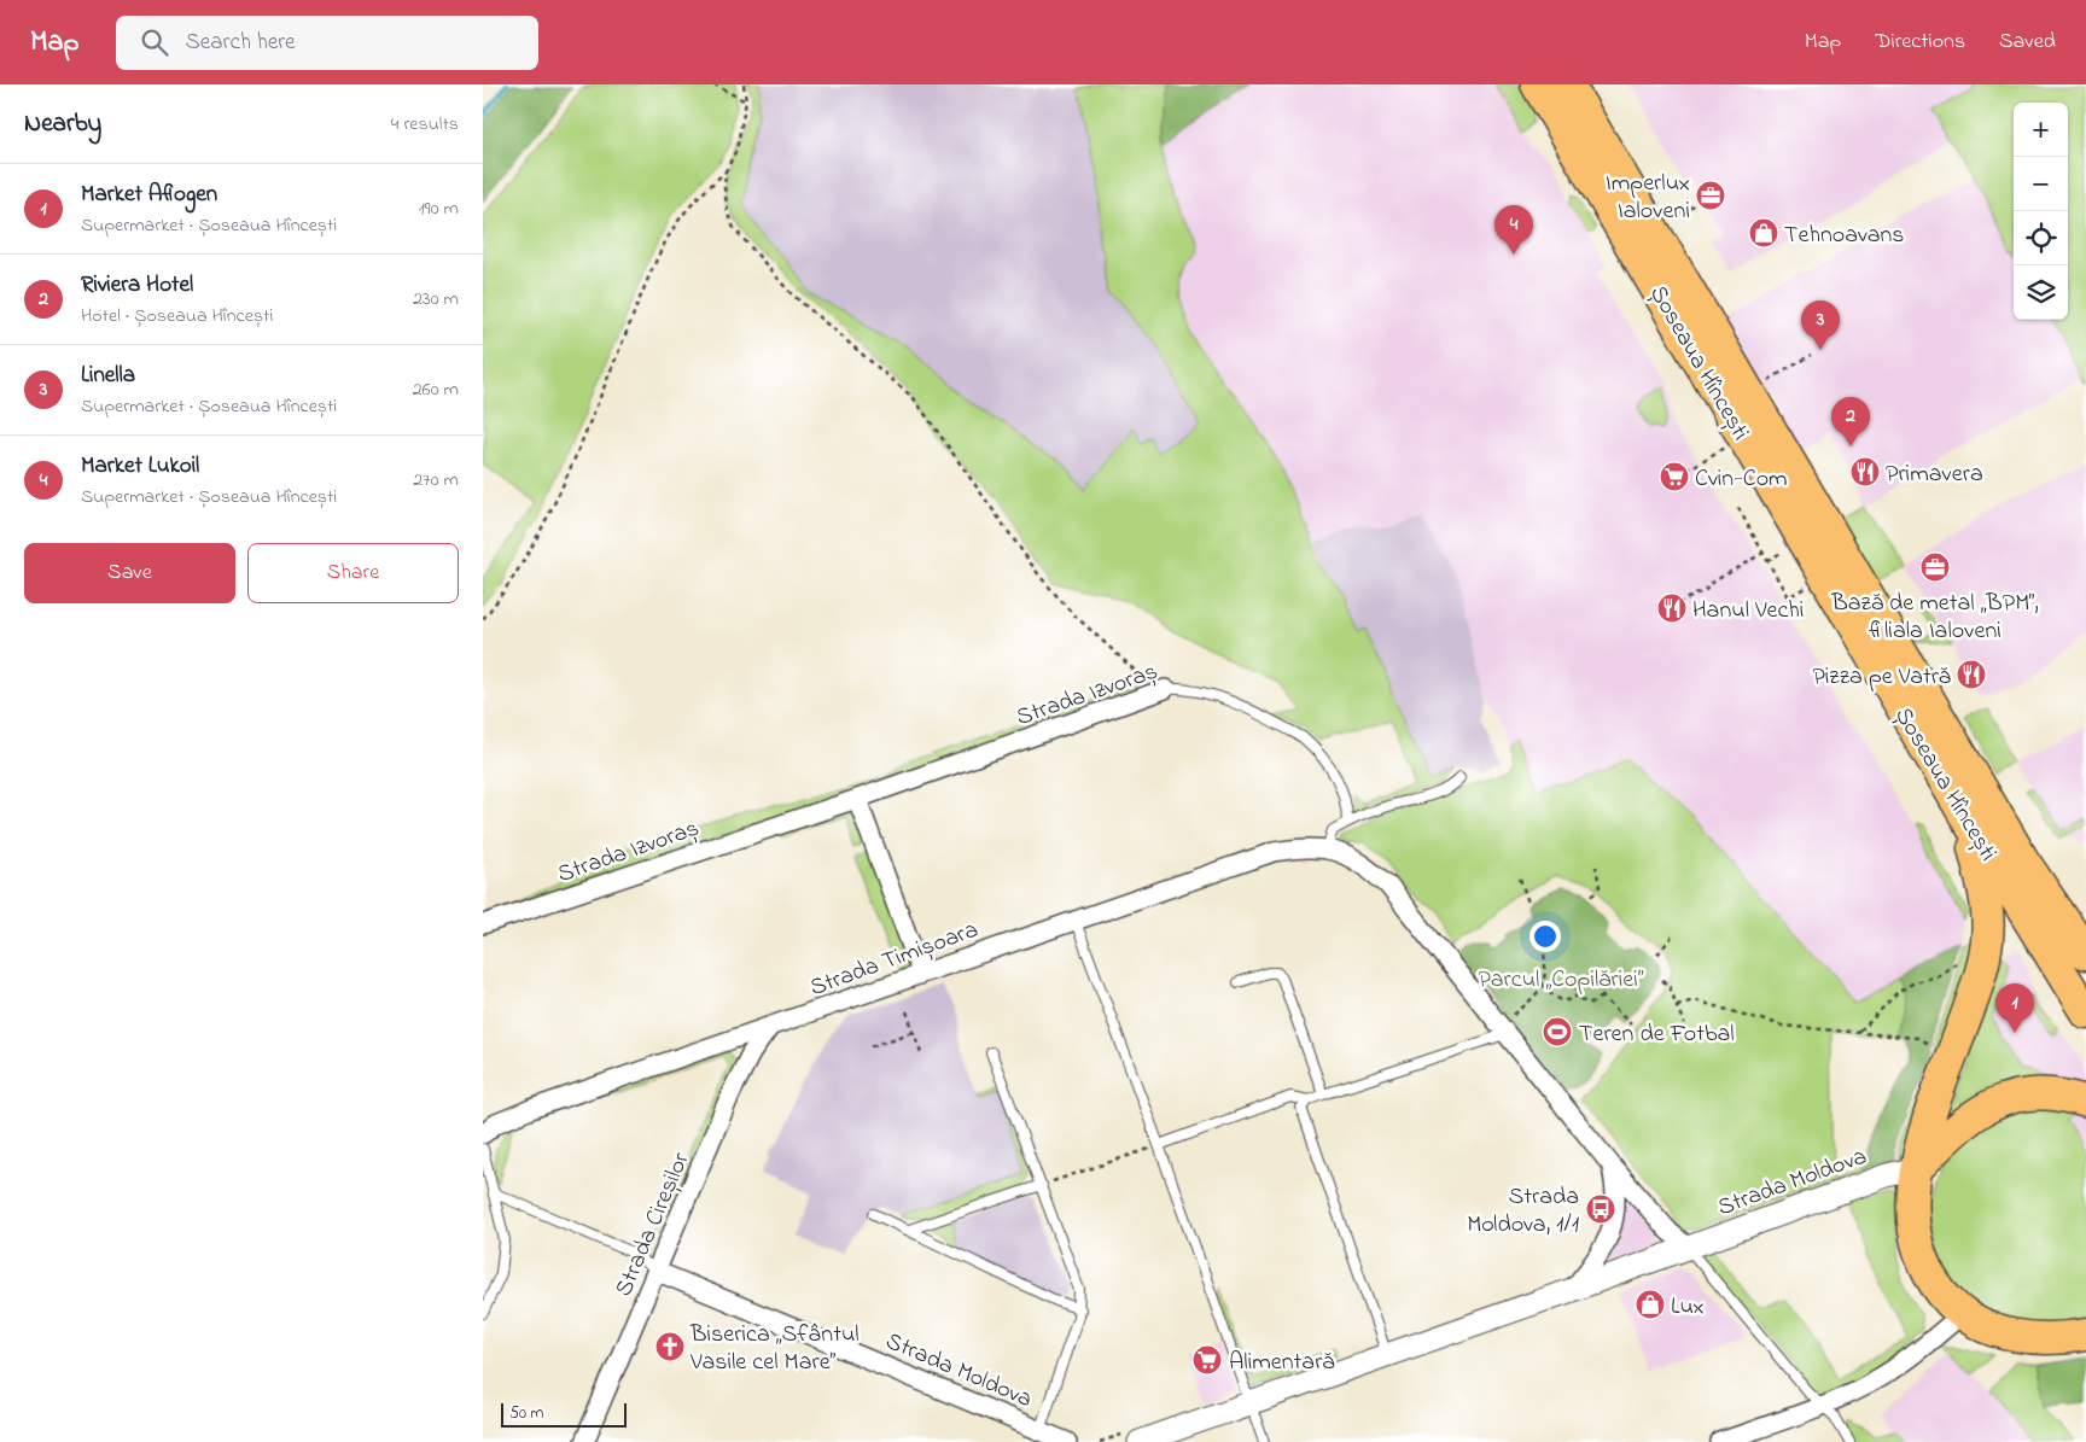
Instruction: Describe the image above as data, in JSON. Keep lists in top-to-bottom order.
{
  "streets": {
    "highway": ["Șoseaua Hîncești"],
    "street": [
      "Strada Izvoraș",
      "Strada Timișoara",
      "Strada Moldova",
      "Strada Cireșilor"
    ]
  },
  "crossings": [
    ["Strada Timișoara", "Strada Cireșilor"],
    ["Strada Moldova", "Strada Cireșilor"]
  ],
  "parks": ["Parcul „Copilăriei”"],
  "places": {
    "office": ["Imperlux Ialoveni", "Bază de metal „BPM”, filiala Ialoveni"],
    "shop": ["Tehnoavans", "Lux"],
    "restaurant": ["Primavera", "Hanul Vechi", "Pizza pe Vatră"],
    "supermarket": ["Cvin-Com", "Alimentară"],
    "sports": ["Teren de Fotbal"],
    "bus stop": ["Strada Moldova, 1/1"],
    "church": ["Biserica „Sfântul Vasile cel Mare”"]
  },
  "scale_bar": "50 m",
  "page": {
    "header": "Map",
    "search": "Search here",
    "nav": ["Map", "Directions", "Saved"],
    "heading": ["Nearby", "4 results"],
    "map_buttons": ["+", "−"],
    "list": [
      {
        "mark": "1",
        "name": "Market Aflogen",
        "note": "Supermarket · Șoseaua Hîncești",
        "value": "190 m"
      },
      {
        "mark": "2",
        "name": "Riviera Hotel",
        "note": "Hotel · Șoseaua Hîncești",
        "value": "230 m"
      },
      {
        "mark": "3",
        "name": "Linella",
        "note": "Supermarket · Șoseaua Hîncești",
        "value": "260 m"
      },
      {
        "mark": "4",
        "name": "Market Lukoil",
        "note": "Supermarket · Șoseaua Hîncești",
        "value": "270 m"
      }
    ],
    "pins": [
      "4",
      "3",
      "2",
      "1"
    ],
    "buttons": ["Save", "Share"],
    "scale": "50 m"
  }
}
